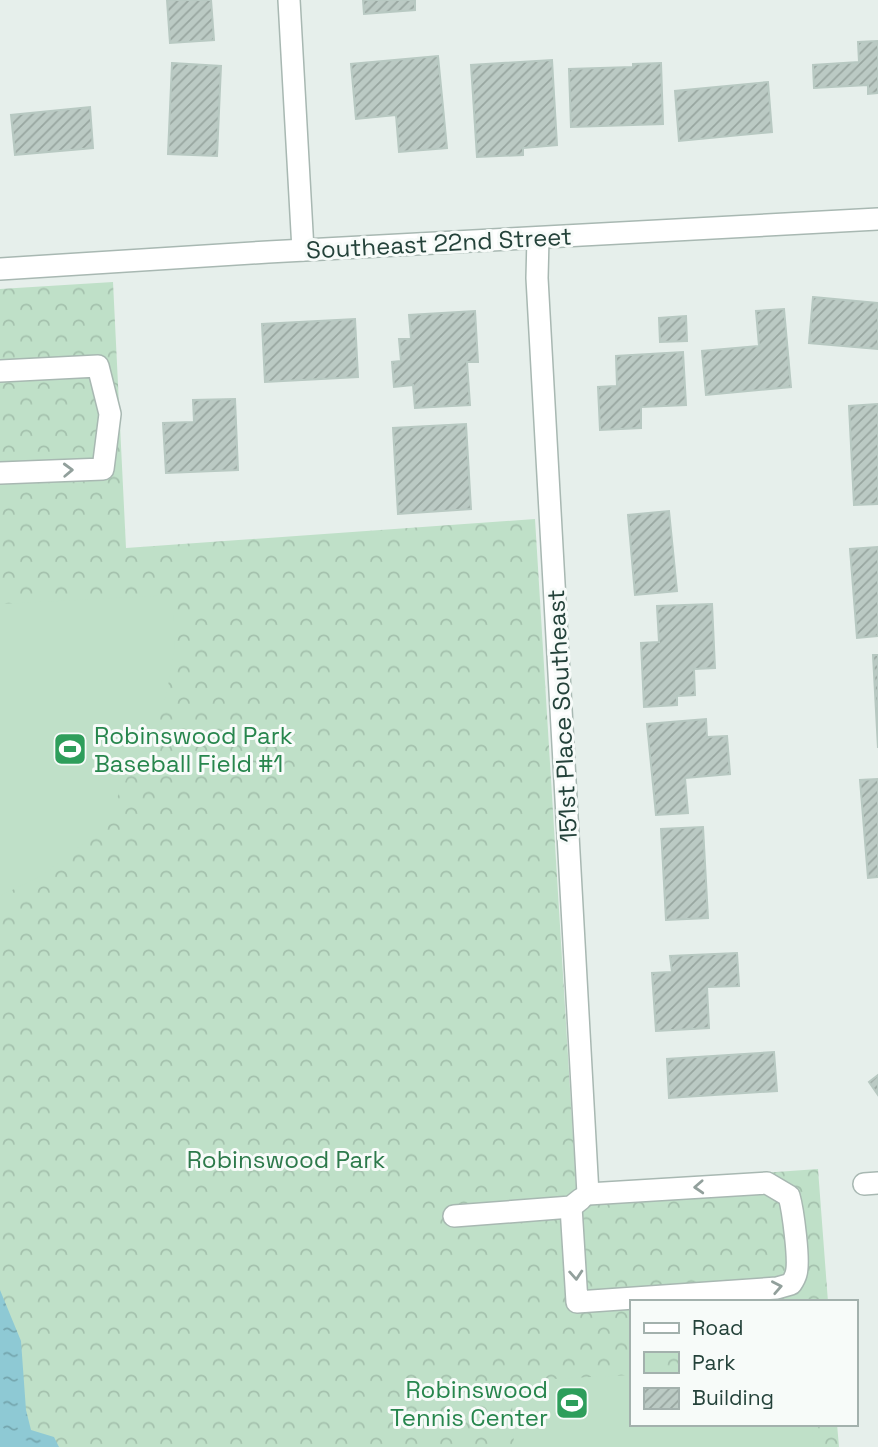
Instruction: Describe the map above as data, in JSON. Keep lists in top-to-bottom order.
{
  "streets": {
    "street": ["Southeast 22nd Street", "151st Place Southeast"]
  },
  "crossings": [
    ["Southeast 22nd Street", "151st Place Southeast"]
  ],
  "parks": ["Robinswood Park"],
  "places": {
    "sports": ["Robinswood Park Baseball Field #1", "Robinswood Tennis Center"]
  },
  "legend": ["Road", "Park", "Building"]
}
